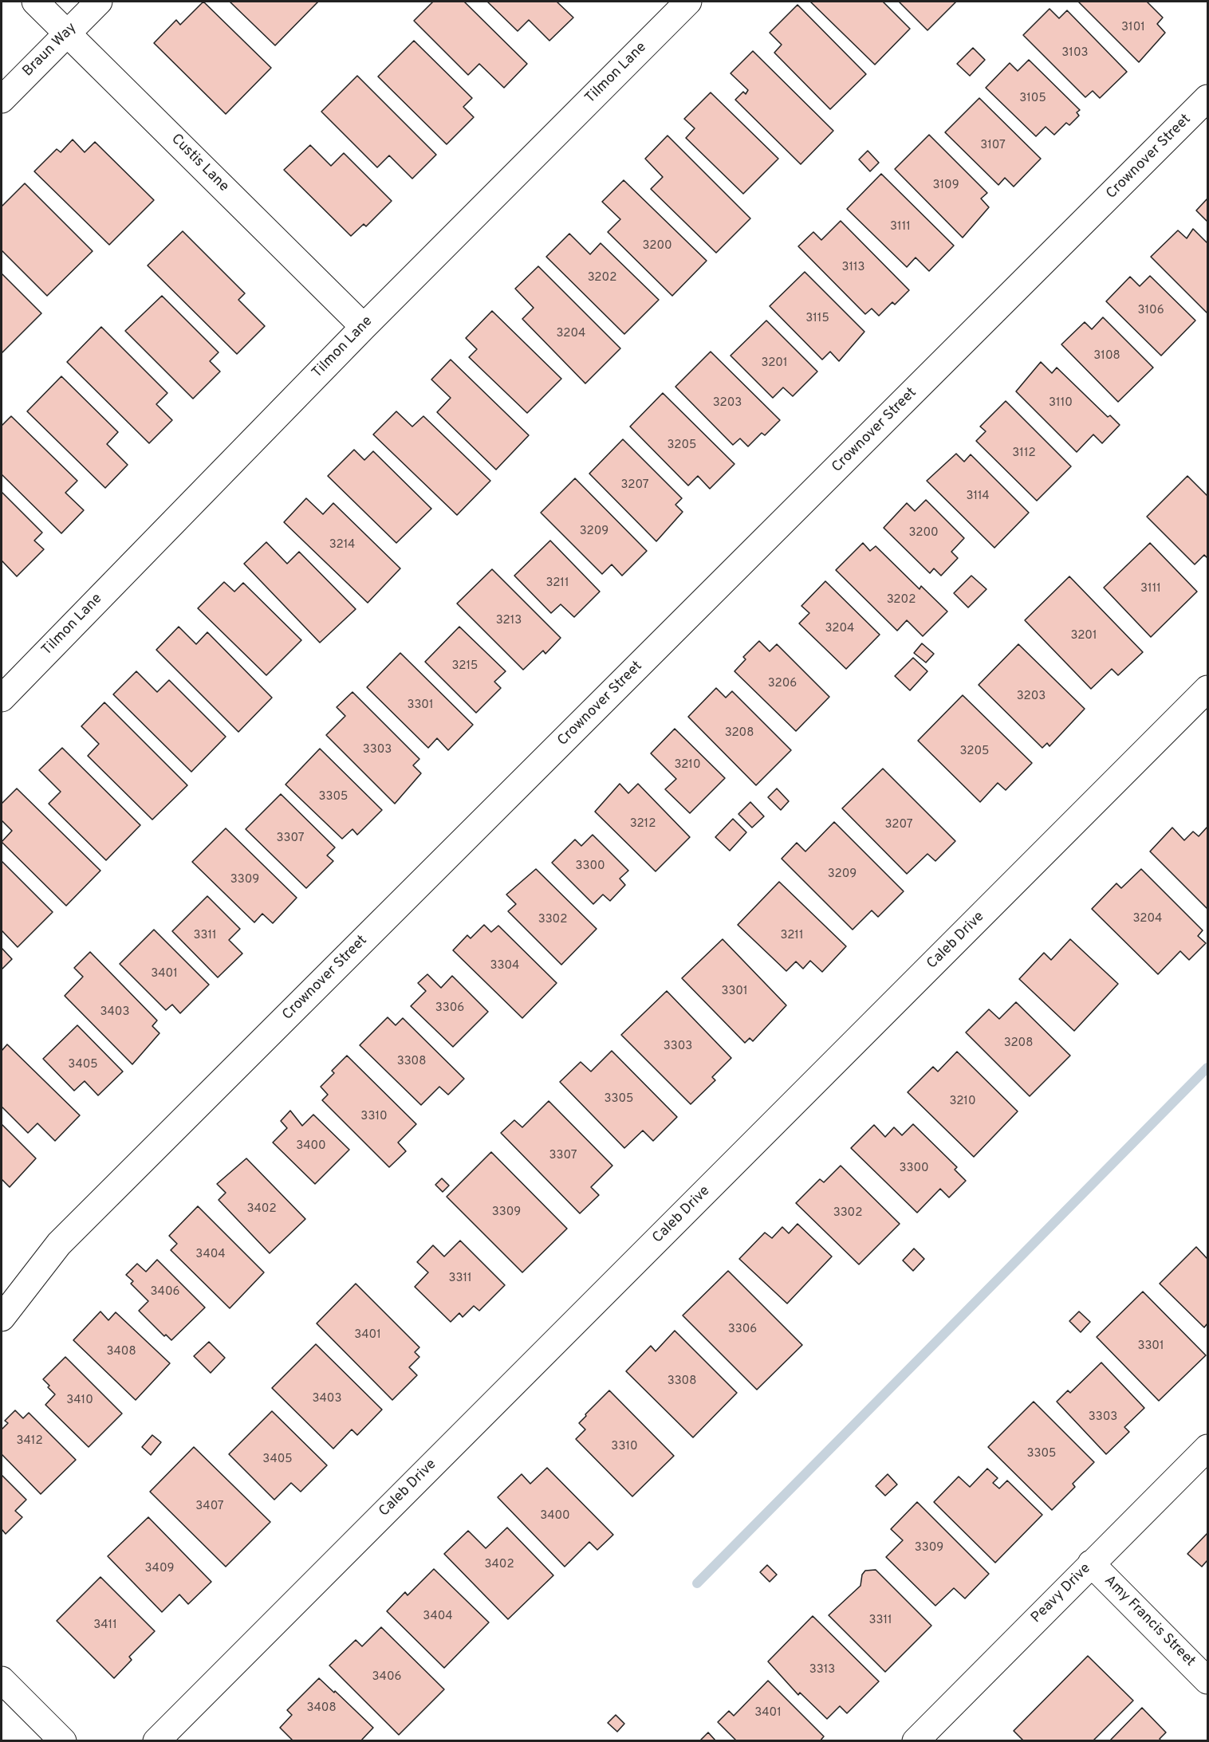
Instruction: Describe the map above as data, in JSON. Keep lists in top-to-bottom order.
{
  "streets": {
    "street": [
      "Braun Way",
      "Tilmon Lane",
      "Crownover Street",
      "Custis Lane",
      "Caleb Drive",
      "Peavy Drive",
      "Amy Francis Street"
    ]
  },
  "crossings": [
    ["Braun Way", "Custis Lane"],
    ["Tilmon Lane", "Custis Lane"],
    ["Peavy Drive", "Amy Francis Street"]
  ],
  "house_numbers": [
    "3101",
    "3103",
    "3105",
    "3107",
    "3109",
    "3111",
    "3200",
    "3113",
    "3202",
    "3106",
    "3115",
    "3204",
    "3108",
    "3201",
    "3203",
    "3110",
    "3205",
    "3112",
    "3207",
    "3114",
    "3209",
    "3200",
    "3214",
    "3211",
    "3111",
    "3202",
    "3213",
    "3204",
    "3201",
    "3215",
    "3206",
    "3203",
    "3301",
    "3208",
    "3303",
    "3205",
    "3210",
    "3305",
    "3212",
    "3207",
    "3307",
    "3300",
    "3209",
    "3309",
    "3204",
    "3302",
    "3311",
    "3211",
    "3304",
    "3401",
    "3301",
    "3306",
    "3403",
    "3208",
    "3303",
    "3308",
    "3405",
    "3305",
    "3210",
    "3310",
    "3400",
    "3307",
    "3300",
    "3402",
    "3309",
    "3302",
    "3404",
    "3311",
    "3406",
    "3306",
    "3401",
    "3301",
    "3408",
    "3308",
    "3403",
    "3410",
    "3303",
    "3412",
    "3310",
    "3305",
    "3405",
    "3407",
    "3400",
    "3309",
    "3402",
    "3409",
    "3404",
    "3311",
    "3411",
    "3313",
    "3406",
    "3408",
    "3401"
  ]
}
